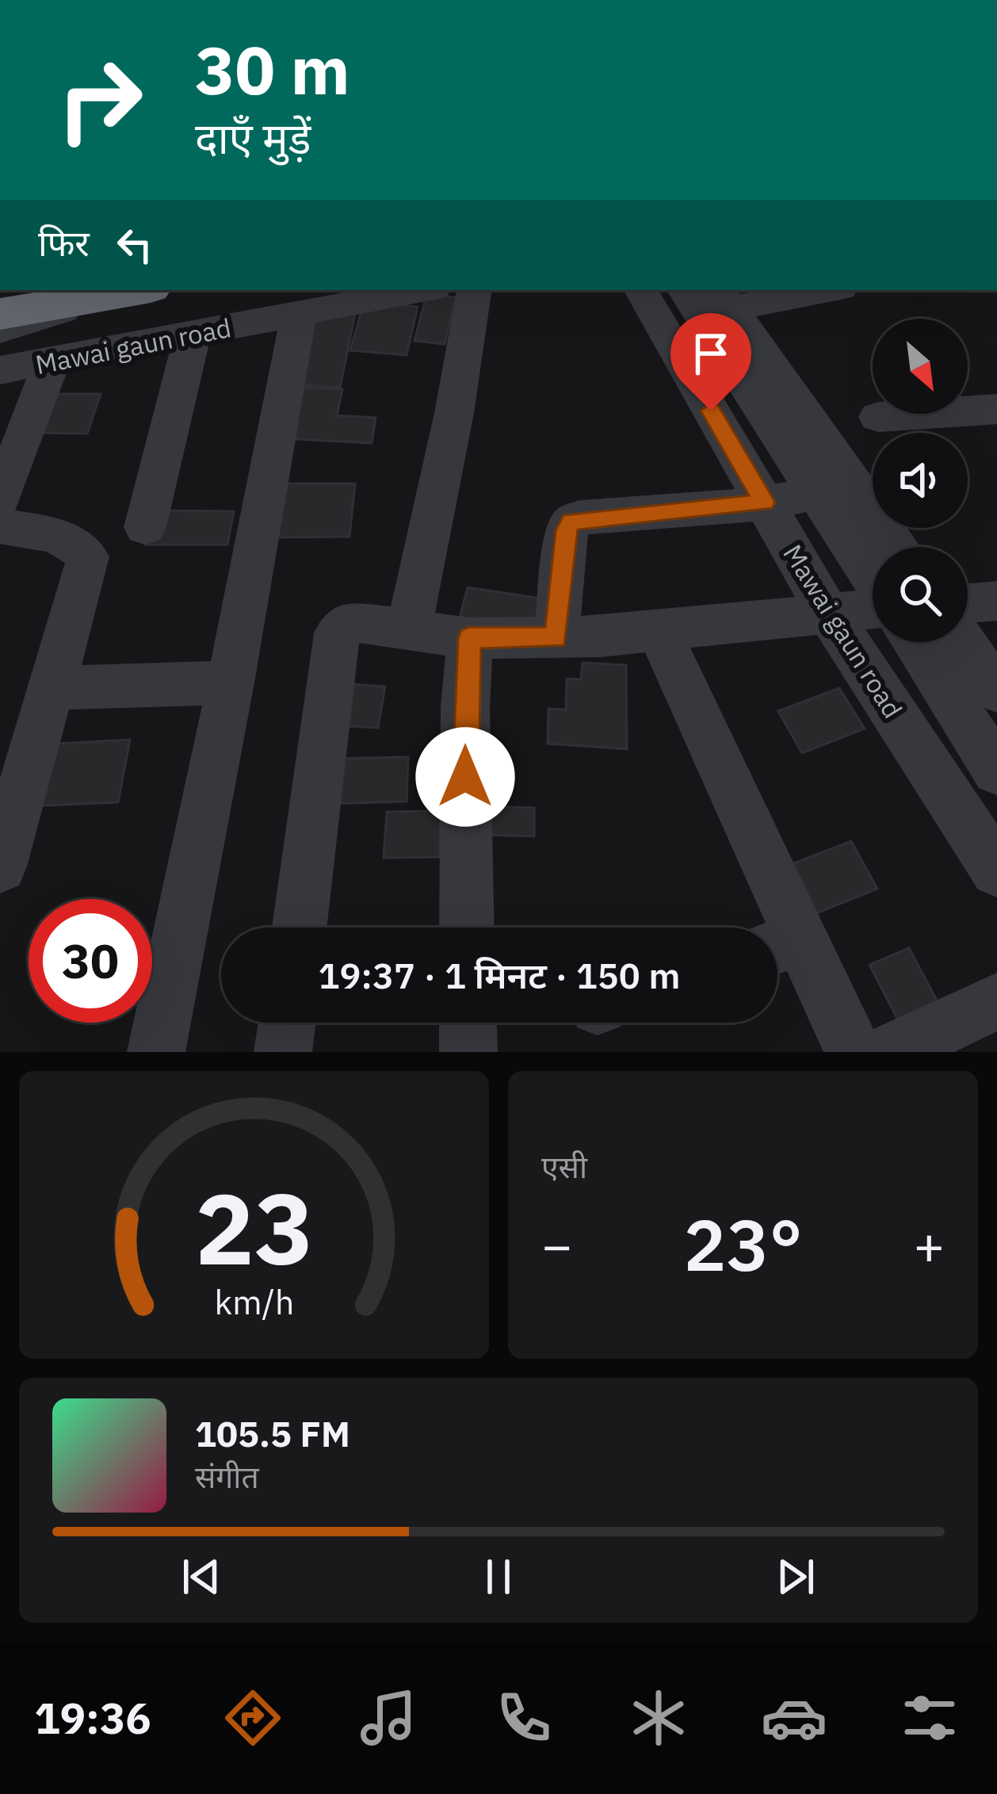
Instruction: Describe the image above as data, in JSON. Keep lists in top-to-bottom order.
{
  "streets": {
    "street": ["Mawai gaun road"]
  },
  "north": "bottom right",
  "page": {
    "turn": ["30 m", "दाएँ मुड़ें"],
    "then": "फिर",
    "limit": "30",
    "trip": "19:37 · 1 मिनट · 150 m",
    "tile": "एसी",
    "heat": ["−", "23°", "+"],
    "song": ["105.5 FM", "संगीत"],
    "tabs": "19:36",
    "gauge": ["23", "km/h"]
  }
}
